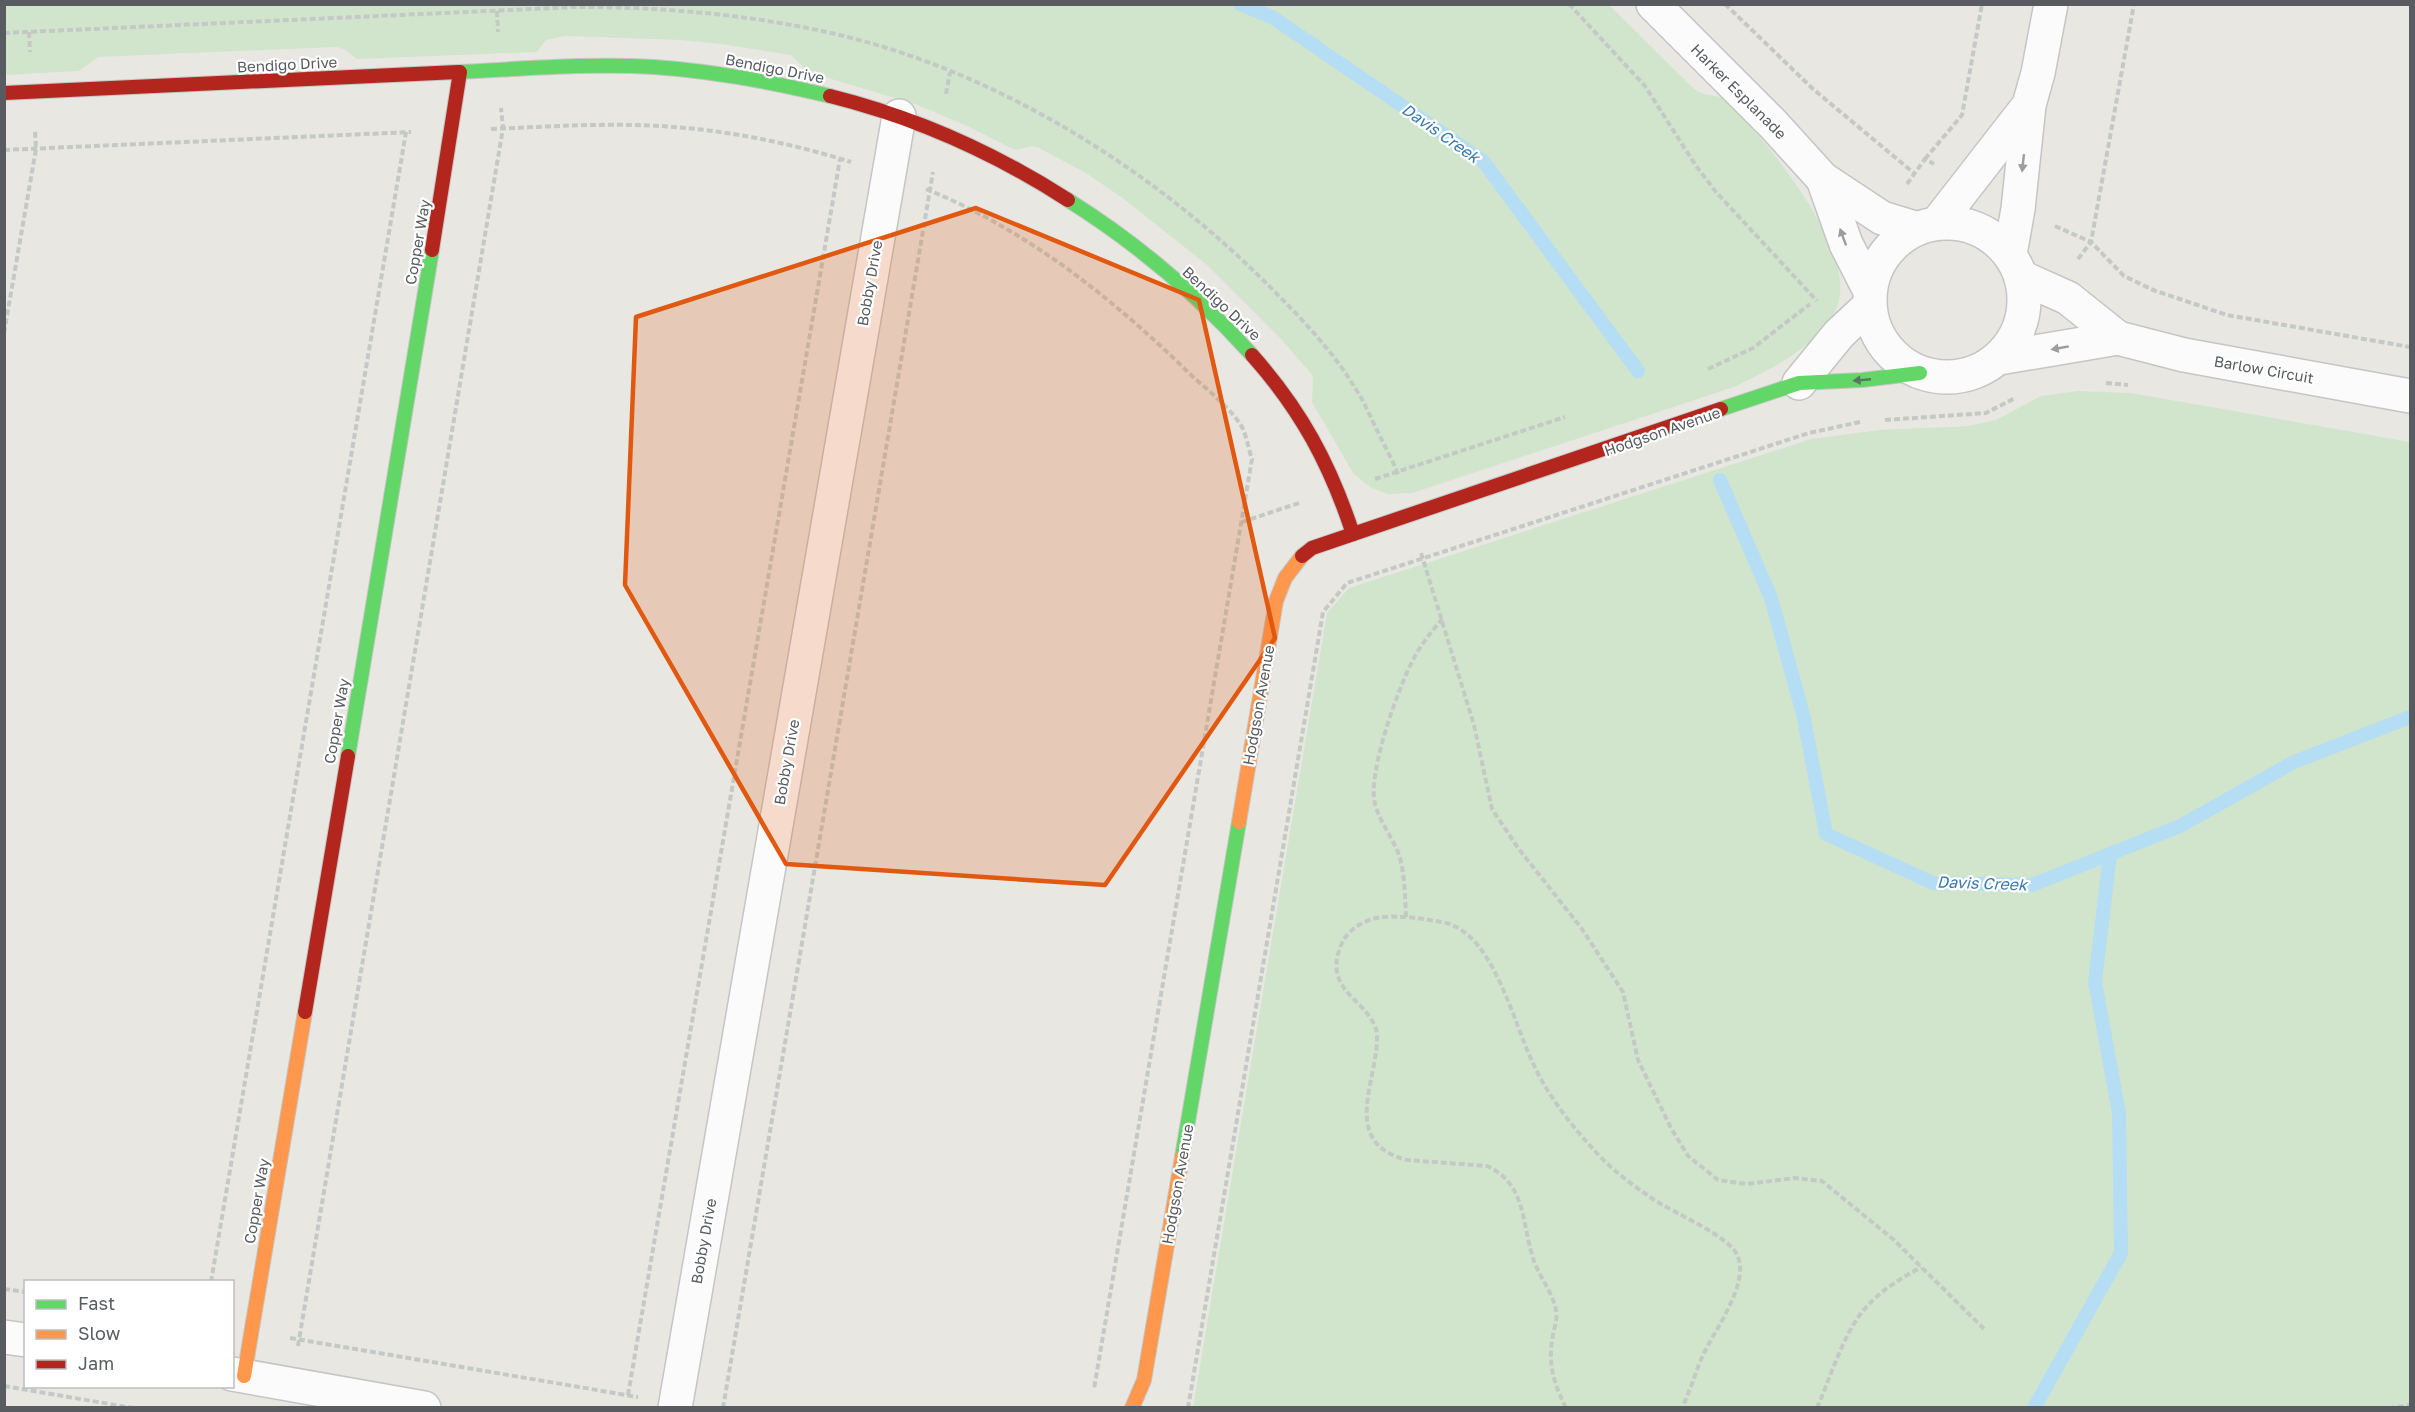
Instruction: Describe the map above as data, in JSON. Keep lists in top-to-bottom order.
{
  "streets": {
    "street": [
      "Bendigo Drive",
      "Harker Esplanade",
      "Copper Way",
      "Bobby Drive",
      "Barlow Circuit",
      "Hodgson Avenue"
    ]
  },
  "crossings": [
    ["Bendigo Drive", "Copper Way"],
    ["Bendigo Drive", "Bobby Drive"],
    ["Bendigo Drive", "Hodgson Avenue"],
    ["Harker Esplanade", "Barlow Circuit"],
    ["Harker Esplanade", "Hodgson Avenue"],
    ["Barlow Circuit", "Hodgson Avenue"]
  ],
  "water": ["Davis Creek"],
  "legend": ["Fast", "Slow", "Jam"]
}
